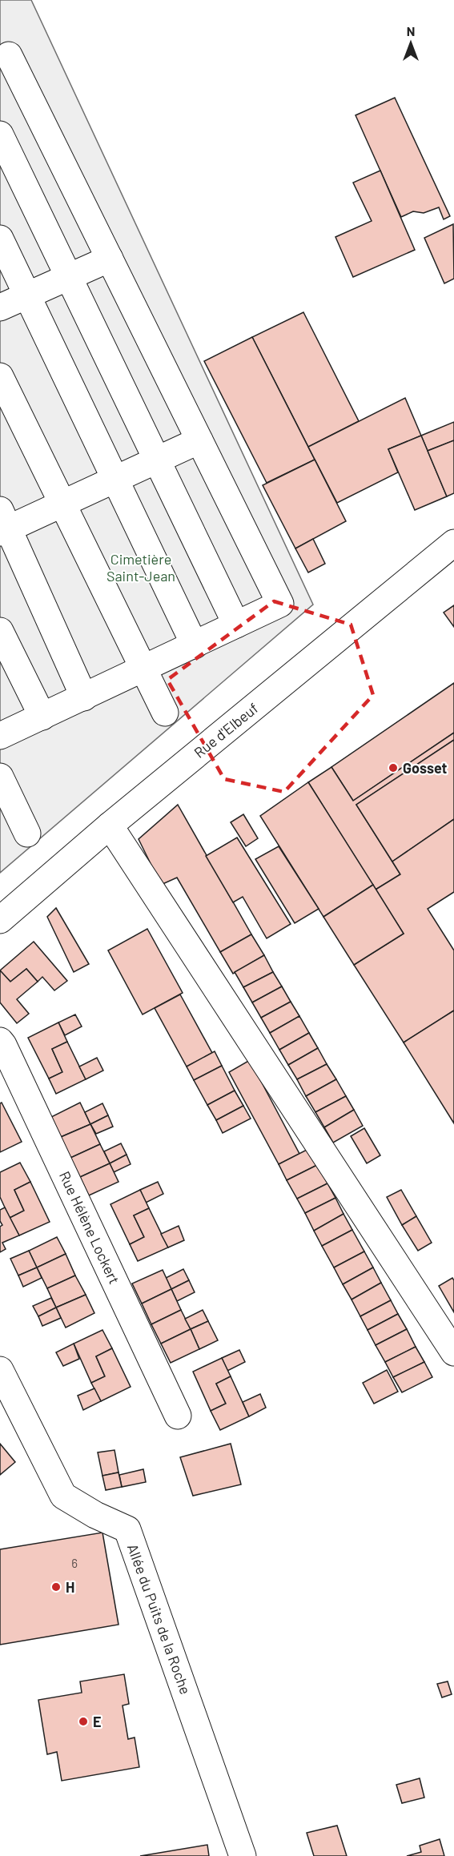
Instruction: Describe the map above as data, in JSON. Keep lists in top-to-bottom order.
{
  "streets": {
    "street": ["Rue d'Elbeuf", "Rue Hélène Lockert", "Allée du Puits de la Roche"]
  },
  "parks": ["Cimetière Saint-Jean"],
  "places": ["Gosset", "H", "E"],
  "house_numbers": ["6"],
  "north": "top"
}
